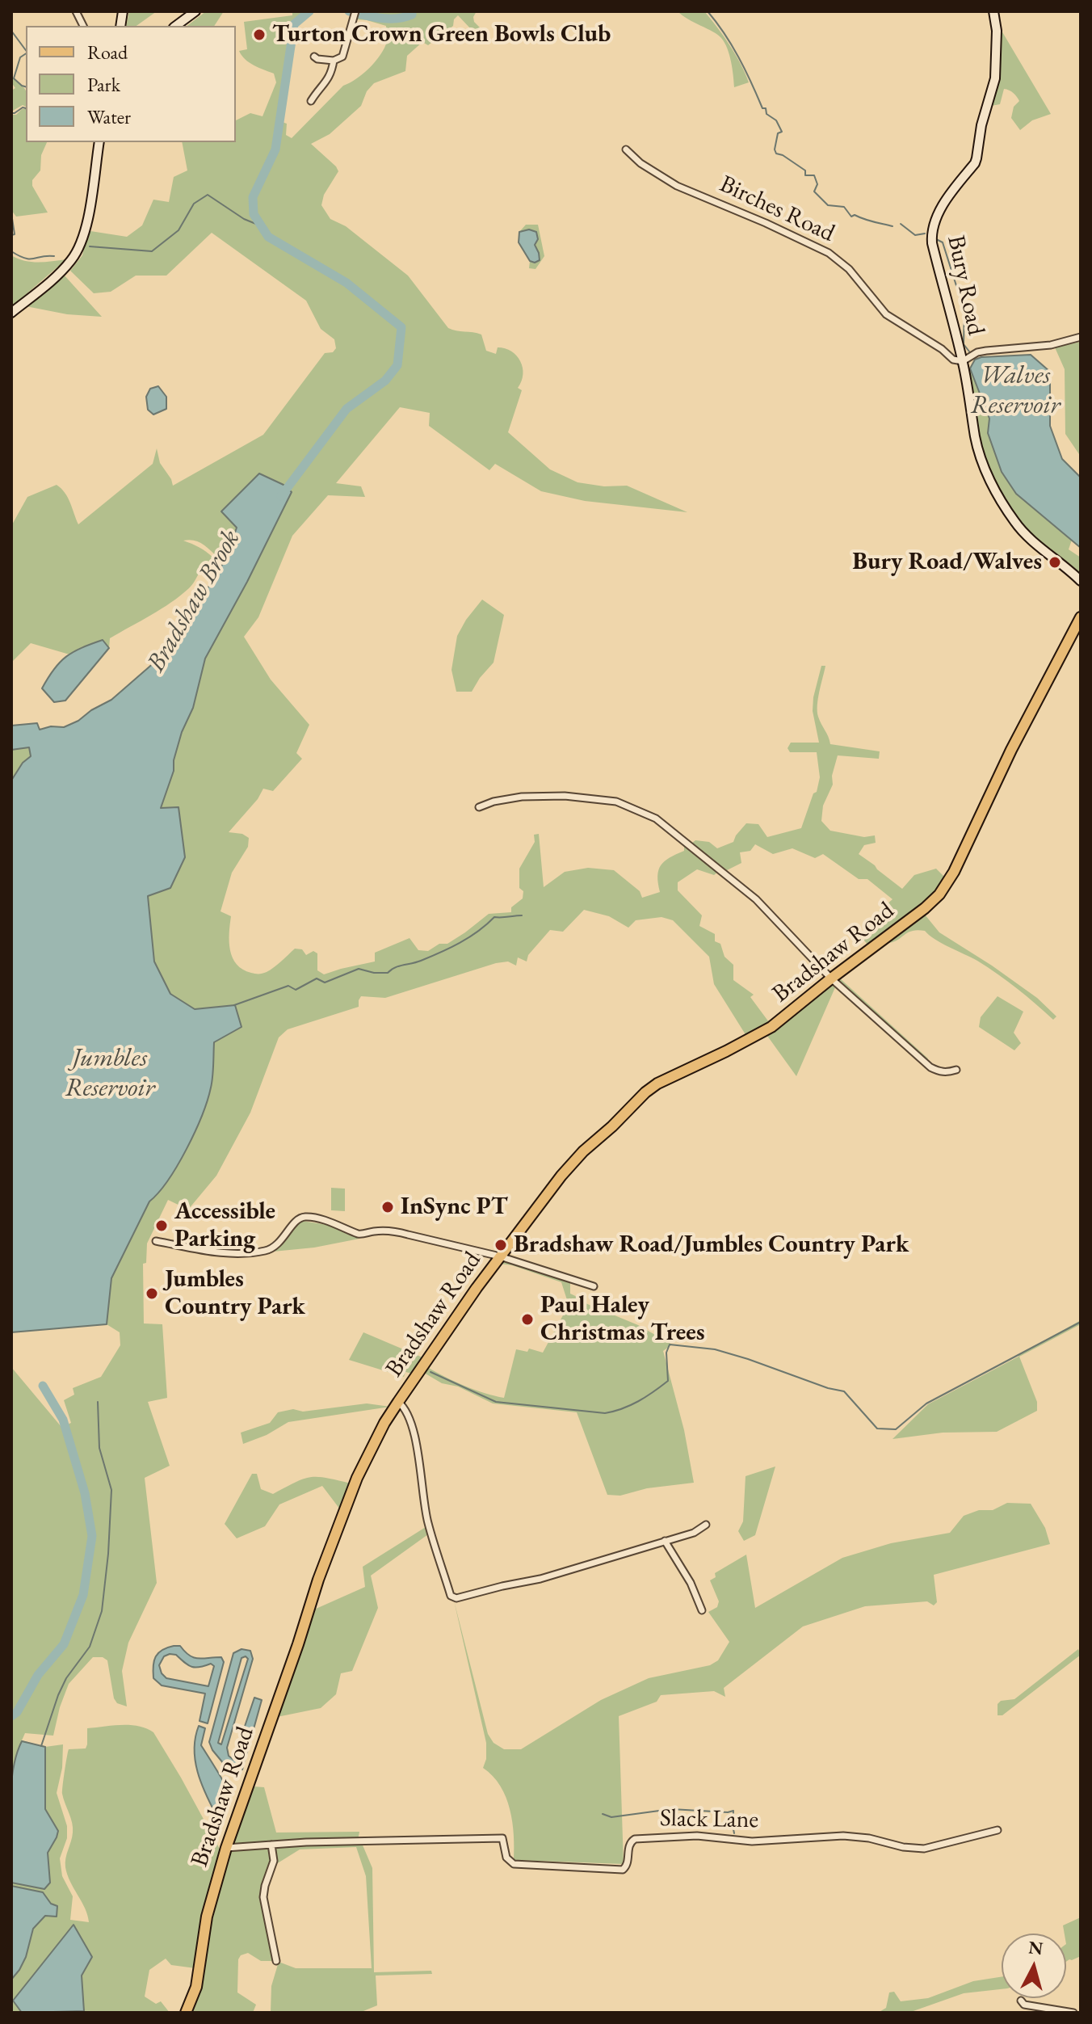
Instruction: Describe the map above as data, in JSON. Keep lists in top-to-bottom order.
{
  "streets": {
    "main road": ["Bradshaw Road"],
    "street": ["Birches Road", "Bury Road", "Slack Lane"]
  },
  "crossings": [
    ["Birches Road", "Bury Road"],
    ["Bradshaw Road", "Slack Lane"]
  ],
  "water": ["Walves Reservoir", "Bradshaw Brook", "Jumbles Reservoir"],
  "places": [
    "Turton Crown Green Bowls Club",
    "Bury Road/Walves",
    "InSync PT",
    "Accessible Parking",
    "Bradshaw Road/Jumbles Country Park",
    "Jumbles Country Park",
    "Paul Haley Christmas Trees"
  ],
  "legend": ["Road", "Park", "Water"],
  "north": "top"
}
